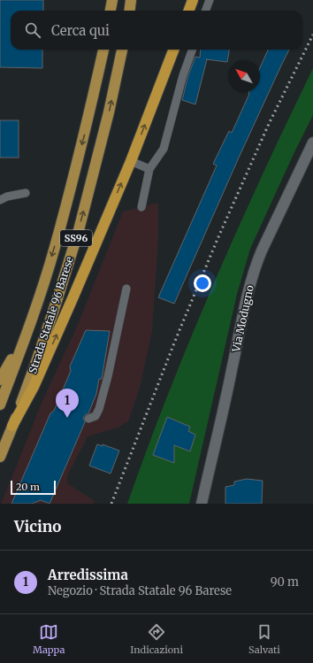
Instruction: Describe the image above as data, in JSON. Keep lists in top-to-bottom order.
{
  "streets": {
    "main road": ["SS96", "Strada Statale 96 Barese"],
    "street": ["Via Modugno"]
  },
  "scale_bar": "20 m",
  "north": "top left",
  "page": {
    "search": "Cerca qui",
    "pins": "1",
    "scale": "20 m",
    "heading": "Vicino",
    "list": [
      {
        "mark": "1",
        "name": "Arredissima",
        "note": "Negozio · Strada Statale 96 Barese",
        "value": "90 m"
      }
    ],
    "nav": ["Mappa", "Indicazioni", "Salvati"]
  }
}
